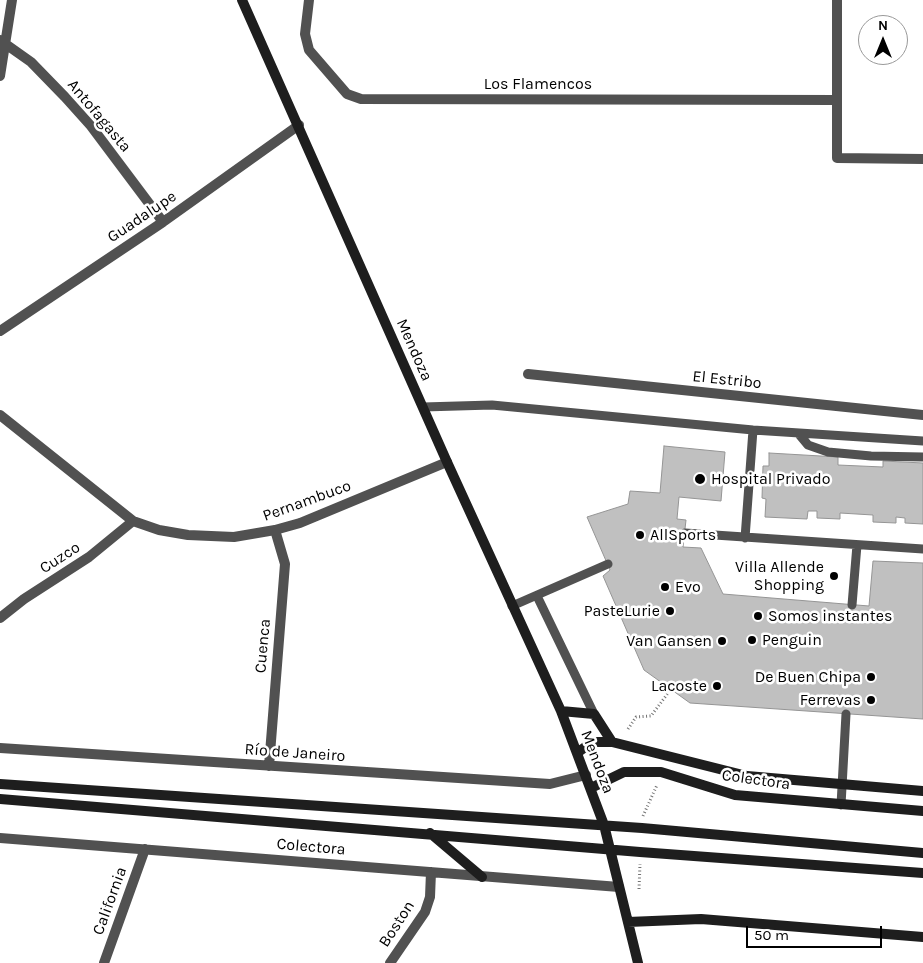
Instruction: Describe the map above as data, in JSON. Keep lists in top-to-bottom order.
{
  "streets": {
    "main road": ["Mendoza", "Colectora"],
    "street": [
      "Los Flamencos",
      "Antofagasta",
      "Guadalupe",
      "El Estribo",
      "Pernambuco",
      "Cuzco",
      "Cuenca",
      "Río de Janeiro",
      "California",
      "Boston"
    ]
  },
  "crossings": [
    ["Antofagasta", "Guadalupe"],
    ["Guadalupe", "Mendoza"],
    ["Mendoza", "Pernambuco"],
    ["Mendoza", "Río de Janeiro"],
    ["Mendoza", "Colectora"],
    ["Pernambuco", "Cuzco"],
    ["Pernambuco", "Cuenca"],
    ["Cuenca", "Río de Janeiro"],
    ["Colectora", "California"],
    ["Colectora", "Boston"]
  ],
  "places": [
    "Hospital Privado",
    "AllSports",
    "Villa Allende Shopping",
    "Evo",
    "PasteLurie",
    "Somos instantes",
    "Penguin",
    "Van Gansen",
    "De Buen Chipa",
    "Lacoste",
    "Ferrevas"
  ],
  "scale_bar": "50 m",
  "north": "top"
}
